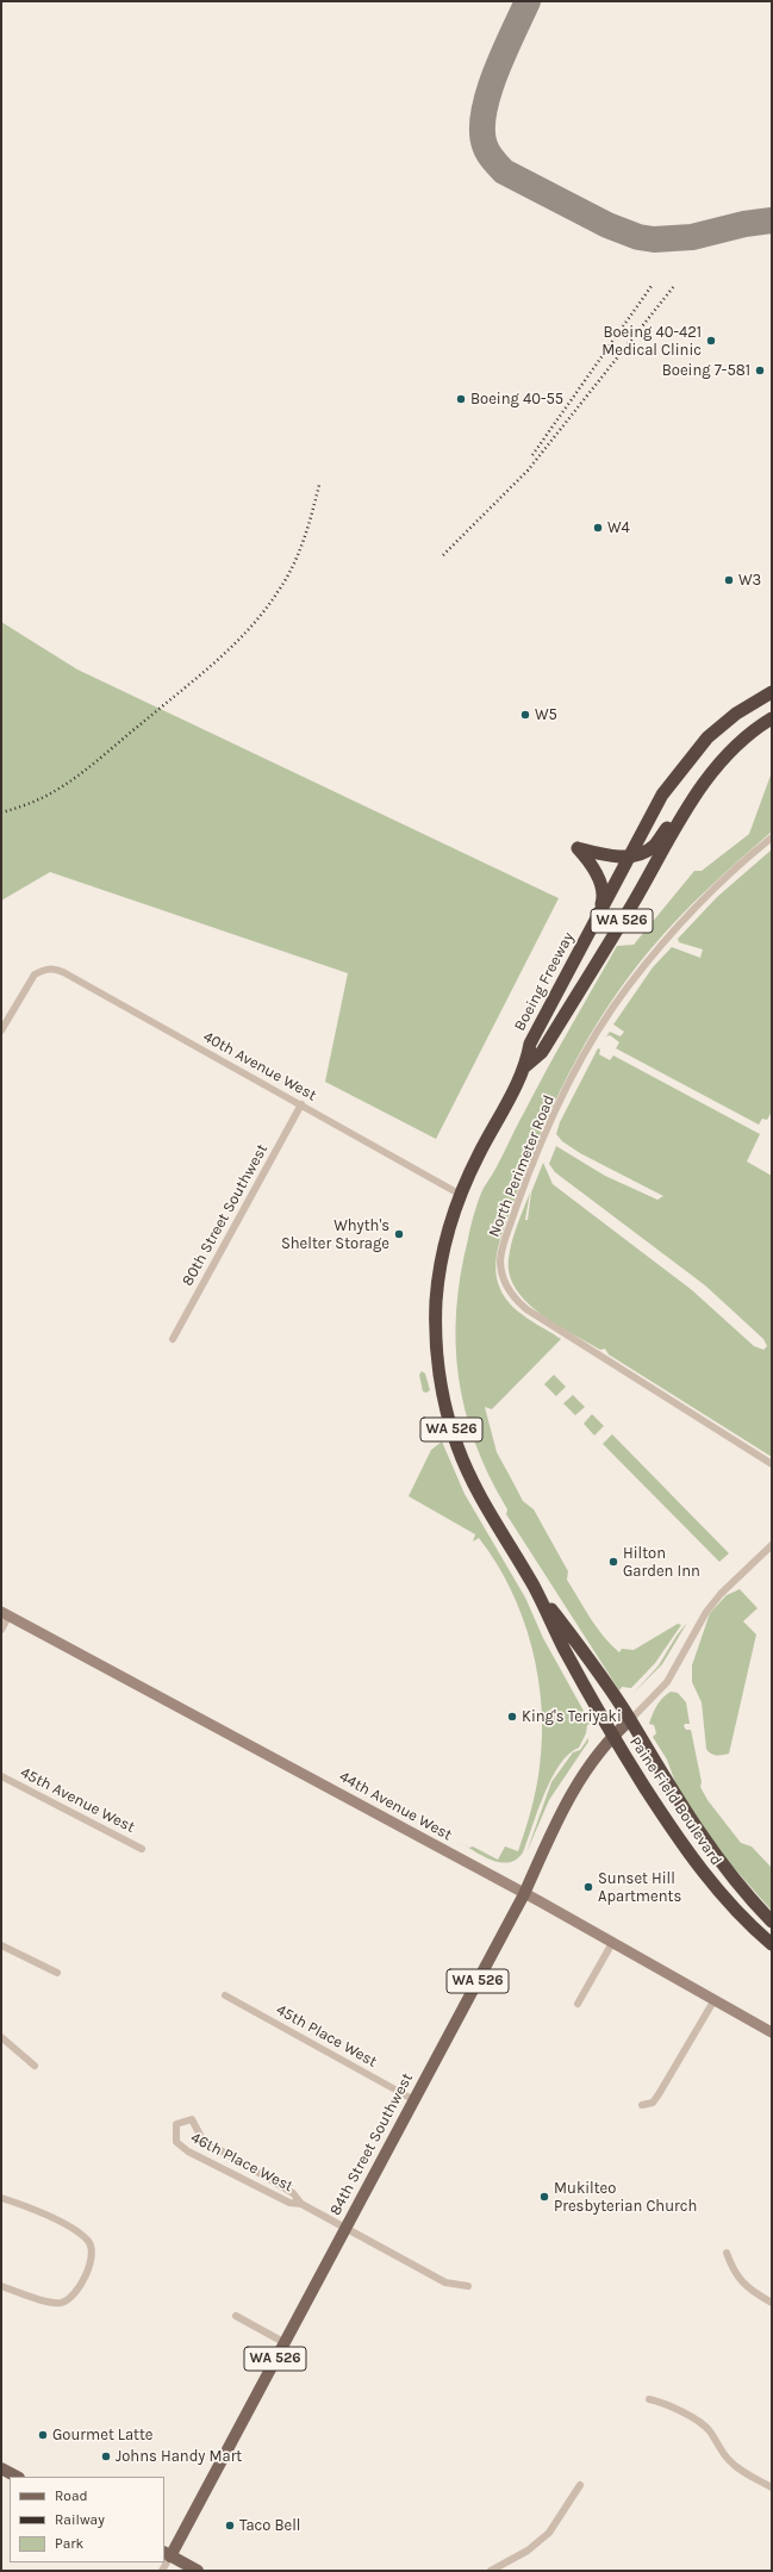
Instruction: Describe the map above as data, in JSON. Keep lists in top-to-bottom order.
{
  "streets": {
    "highway": ["WA 526", "Boeing Freeway", "Paine Field Boulevard"],
    "main road": ["84th Street Southwest"],
    "street": [
      "40th Avenue West",
      "North Perimeter Road",
      "80th Street Southwest",
      "45th Avenue West",
      "44th Avenue West",
      "45th Place West",
      "46th Place West"
    ]
  },
  "crossings": [
    ["WA 526", "Boeing Freeway"],
    ["WA 526", "40th Avenue West"],
    ["WA 526", "Paine Field Boulevard"],
    ["WA 526", "84th Street Southwest"],
    ["40th Avenue West", "80th Street Southwest"],
    ["Paine Field Boulevard", "84th Street Southwest"],
    ["44th Avenue West", "84th Street Southwest"],
    ["45th Place West", "84th Street Southwest"],
    ["84th Street Southwest", "46th Place West"]
  ],
  "places": [
    "Boeing 40-421 Medical Clinic",
    "Boeing 7-581",
    "Boeing 40-55",
    "W4",
    "W3",
    "W5",
    "Whyth's Shelter Storage",
    "Hilton Garden Inn",
    "King's Teriyaki",
    "Sunset Hill Apartments",
    "Mukilteo Presbyterian Church",
    "Gourmet Latte",
    "Johns Handy Mart",
    "Taco Bell"
  ],
  "legend": ["Road", "Railway", "Park"]
}
